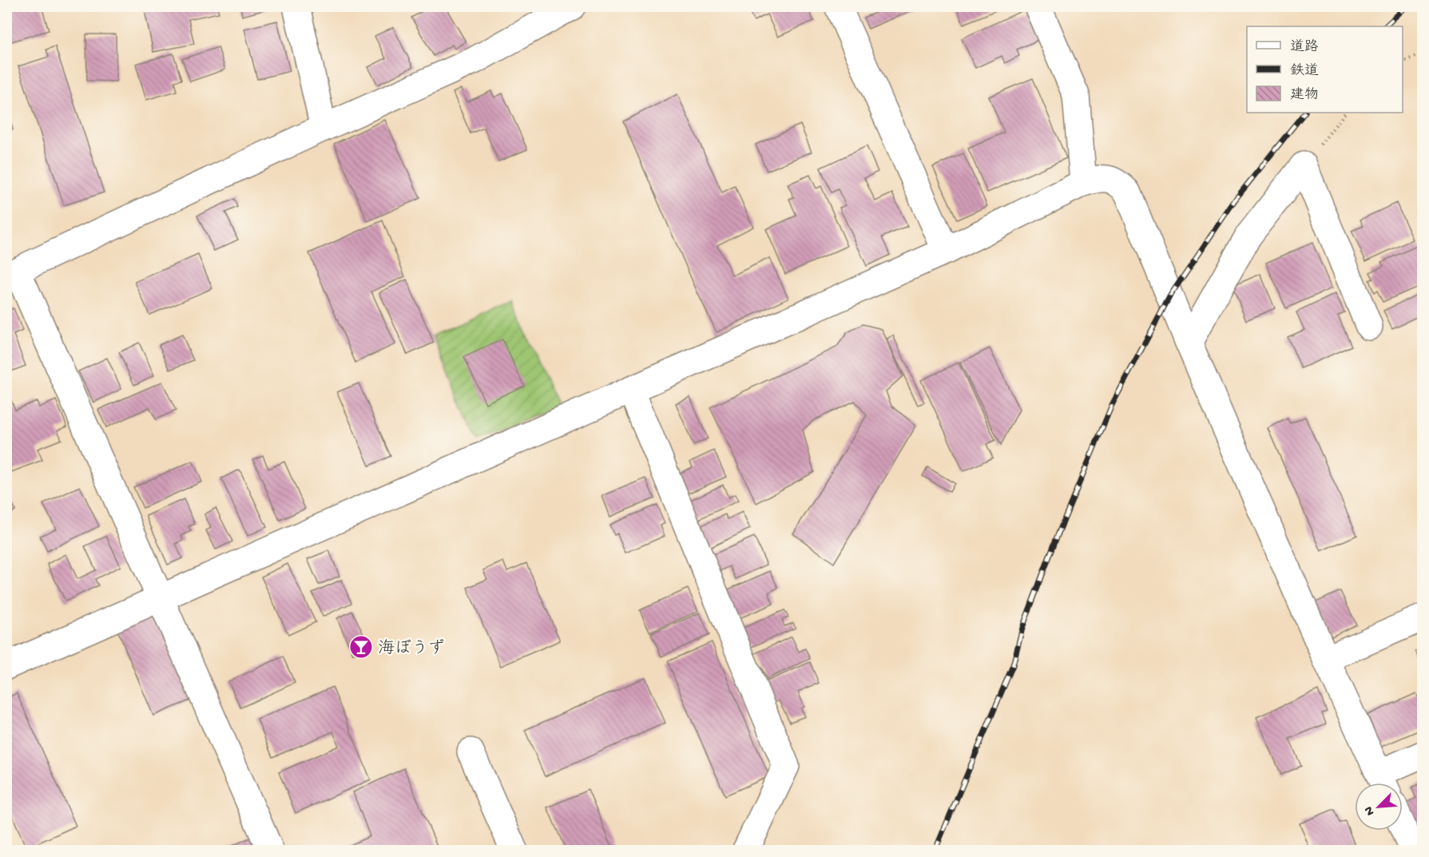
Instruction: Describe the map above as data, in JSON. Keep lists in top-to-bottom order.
{
  "places": {
    "bar": ["海ぼうず"]
  },
  "legend": ["道路", "鉄道", "建物"],
  "north": "bottom left"
}
